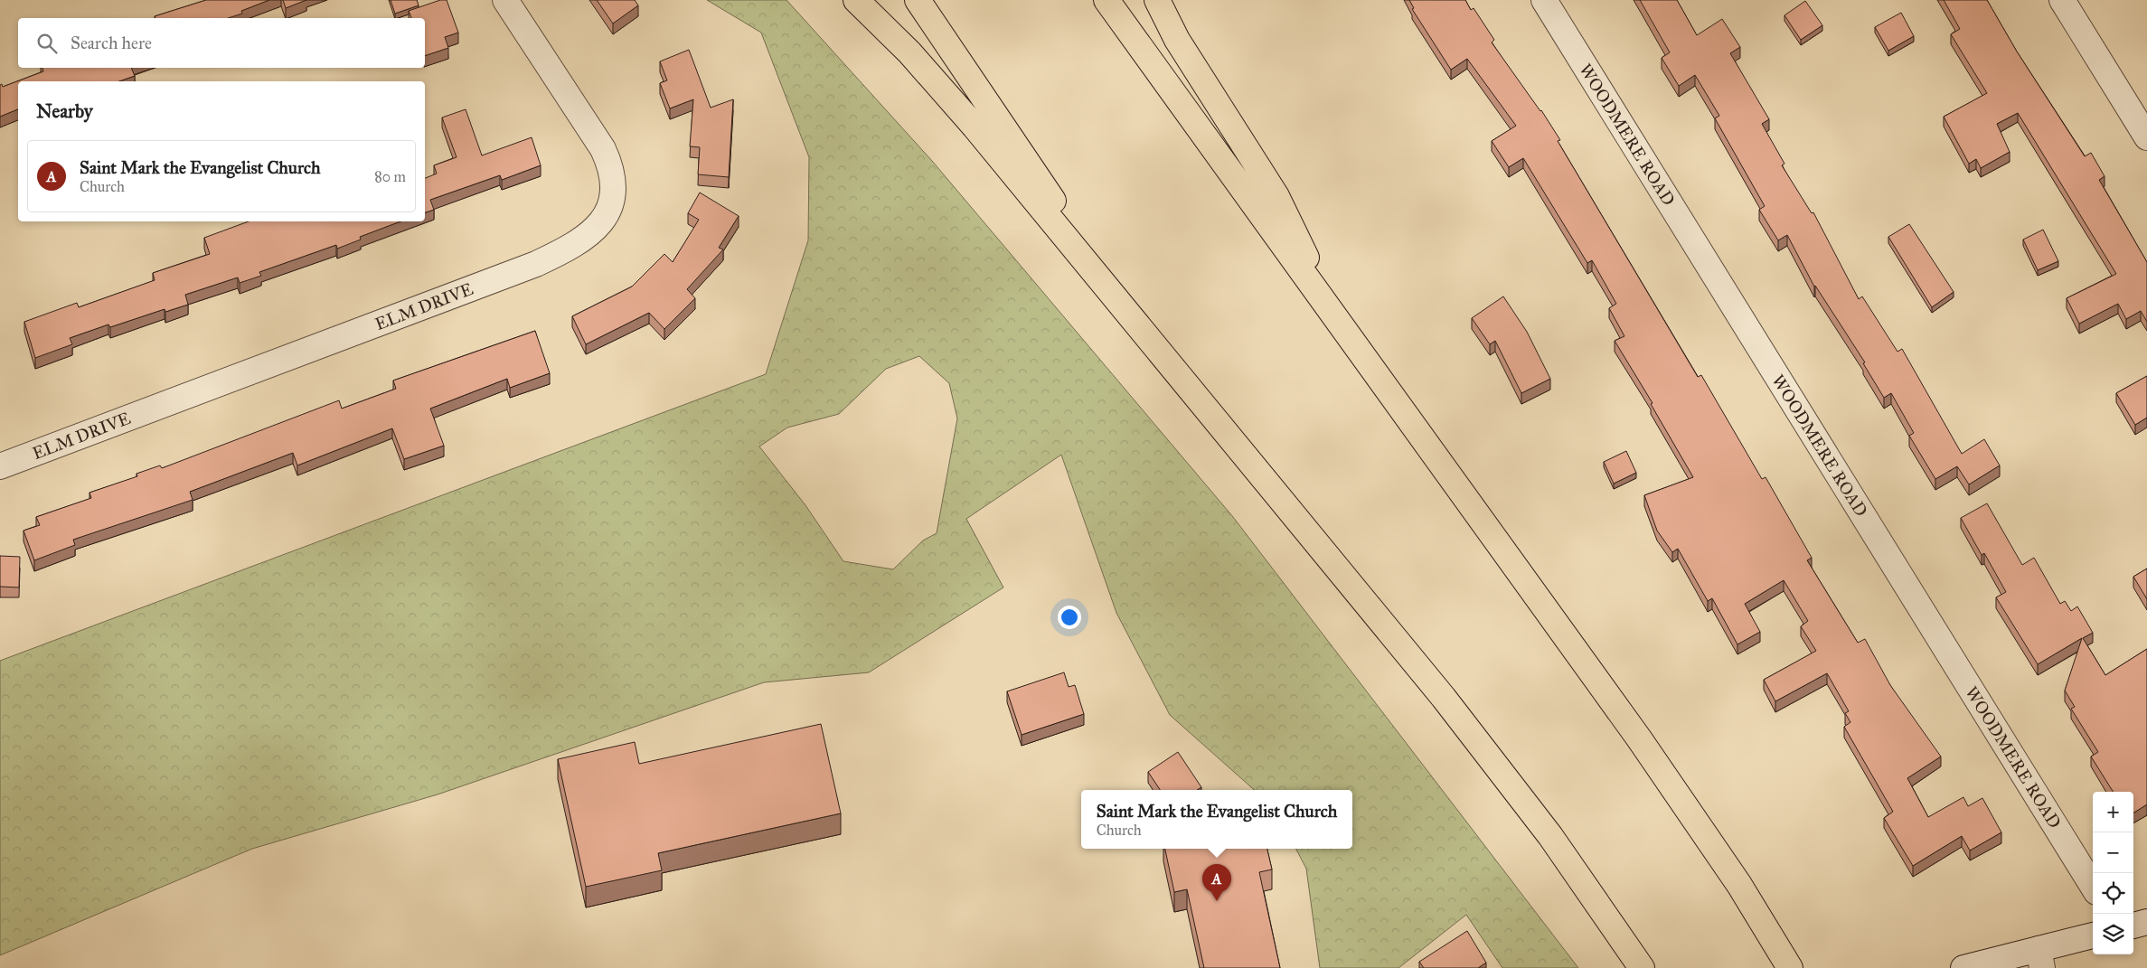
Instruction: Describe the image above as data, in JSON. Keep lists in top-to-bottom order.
{
  "streets": {
    "street": ["WOODMERE ROAD", "ELM DRIVE"]
  },
  "page": {
    "search": "Search here",
    "heading": "Nearby",
    "list": [
      {
        "mark": "A",
        "name": "Saint Mark the Evangelist Church",
        "note": "Church",
        "value": "80 m"
      }
    ],
    "popup": ["Saint Mark the Evangelist Church", "Church"],
    "map_buttons": ["+", "−"],
    "pins": "A"
  }
}
